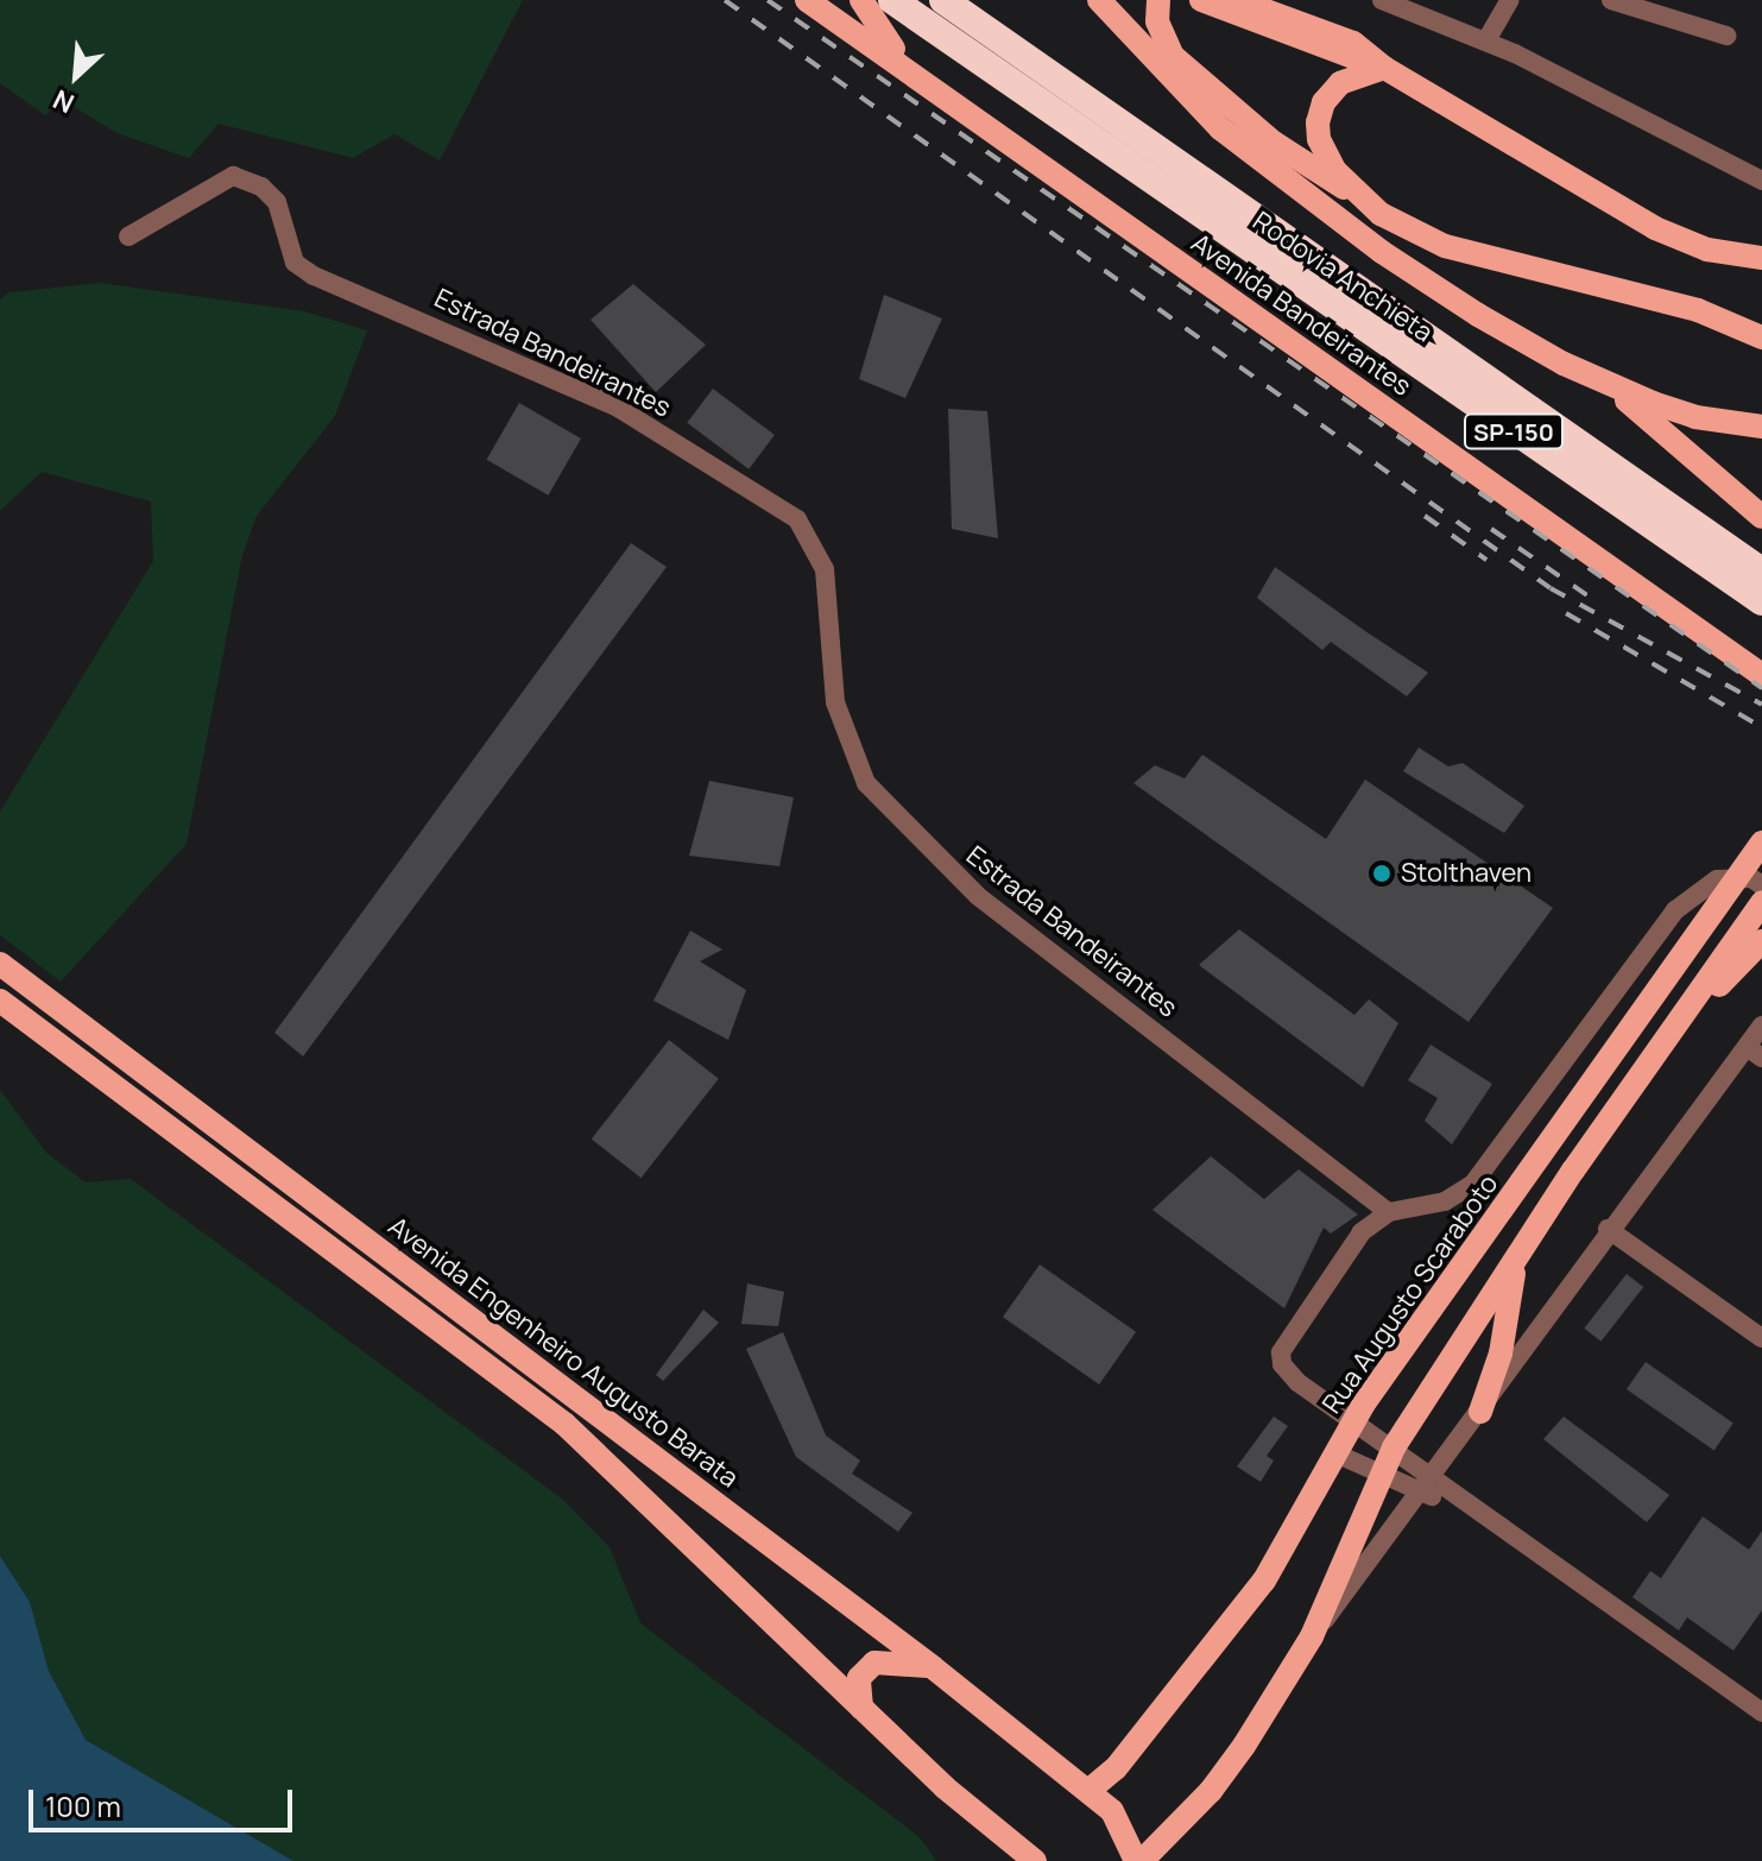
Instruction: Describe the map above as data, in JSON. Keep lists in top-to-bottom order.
{
  "streets": {
    "highway": ["Rodovia Anchieta", "SP-150"],
    "main road": ["Avenida Bandeirantes", "Rua Augusto Scaraboto", "Avenida Engenheiro Augusto Barata"],
    "street": ["Estrada Bandeirantes"]
  },
  "crossings": [
    ["Estrada Bandeirantes", "Rua Augusto Scaraboto"],
    ["Rua Augusto Scaraboto", "Avenida Engenheiro Augusto Barata"]
  ],
  "places": ["Stolthaven"],
  "scale_bar": "100 m",
  "north": "bottom left"
}
